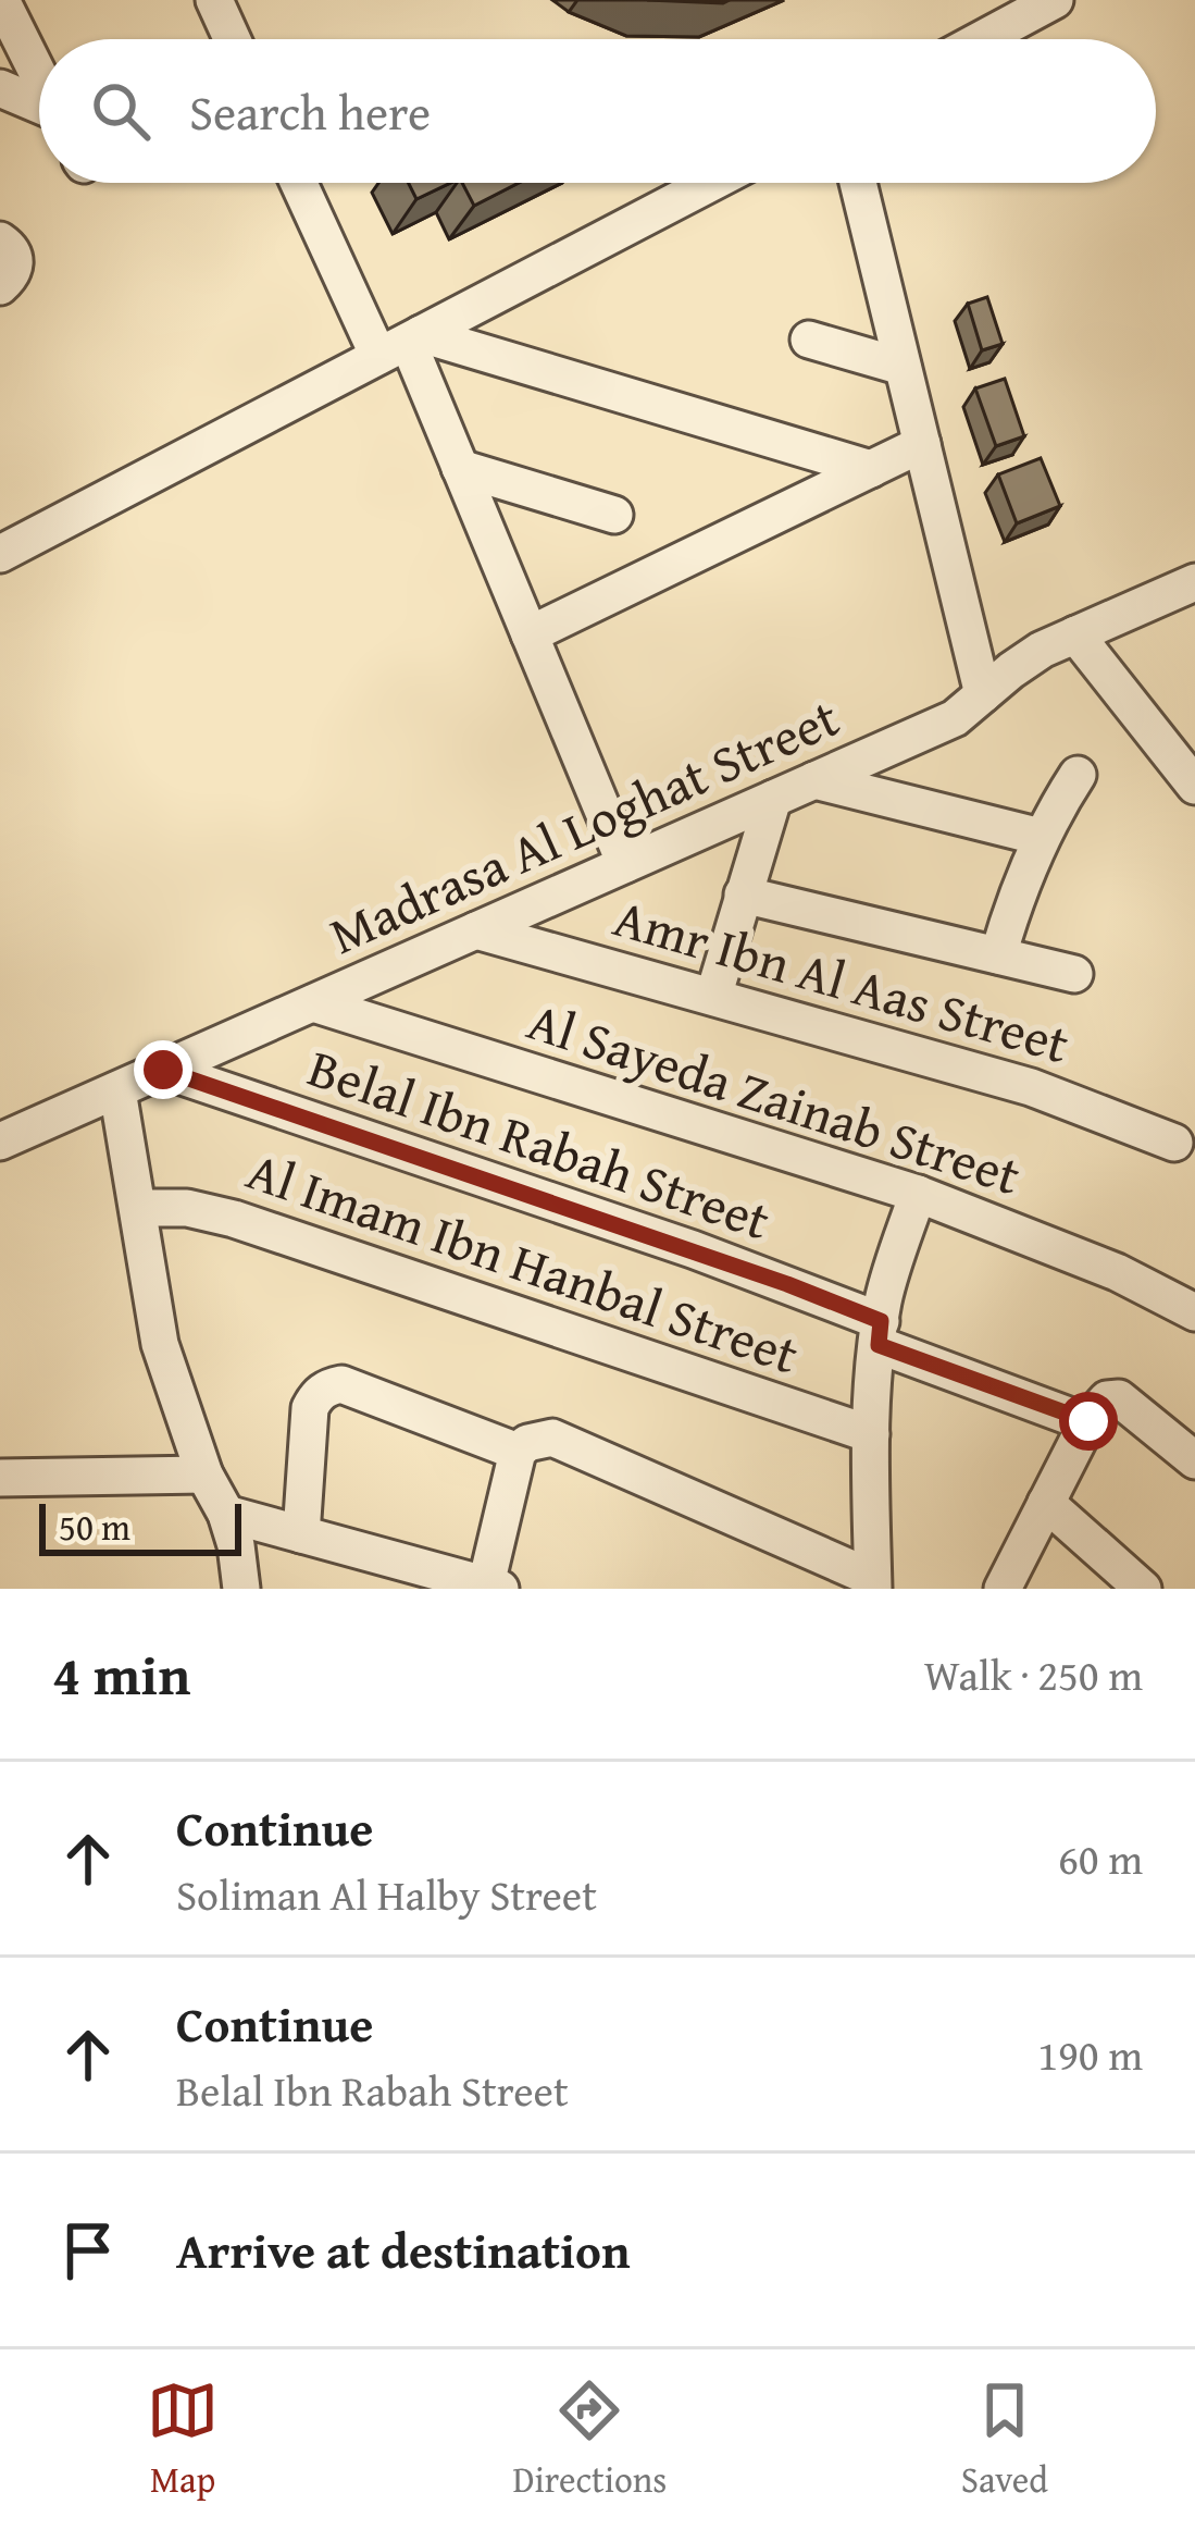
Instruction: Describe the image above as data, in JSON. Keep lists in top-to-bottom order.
{
  "streets": {
    "street": [
      "Madrasa Al Loghat Street",
      "Amr Ibn Al Aas Street",
      "Al Sayeda Zainab Street",
      "Belal Ibn Rabah Street",
      "Al Imam Ibn Hanbal Street"
    ]
  },
  "crossings": [
    ["Madrasa Al Loghat Street", "Amr Ibn Al Aas Street"],
    ["Madrasa Al Loghat Street", "Al Sayeda Zainab Street"],
    ["Madrasa Al Loghat Street", "Belal Ibn Rabah Street"]
  ],
  "scale_bar": "50 m",
  "page": {
    "search": "Search here",
    "scale": "50 m",
    "heading": ["4 min", "Walk · 250 m"],
    "list": [
      ["Continue", "Soliman Al Halby Street", "60 m"],
      ["Continue", "Belal Ibn Rabah Street", "190 m"],
      "Arrive at destination"
    ],
    "nav": ["Map", "Directions", "Saved"]
  }
}
